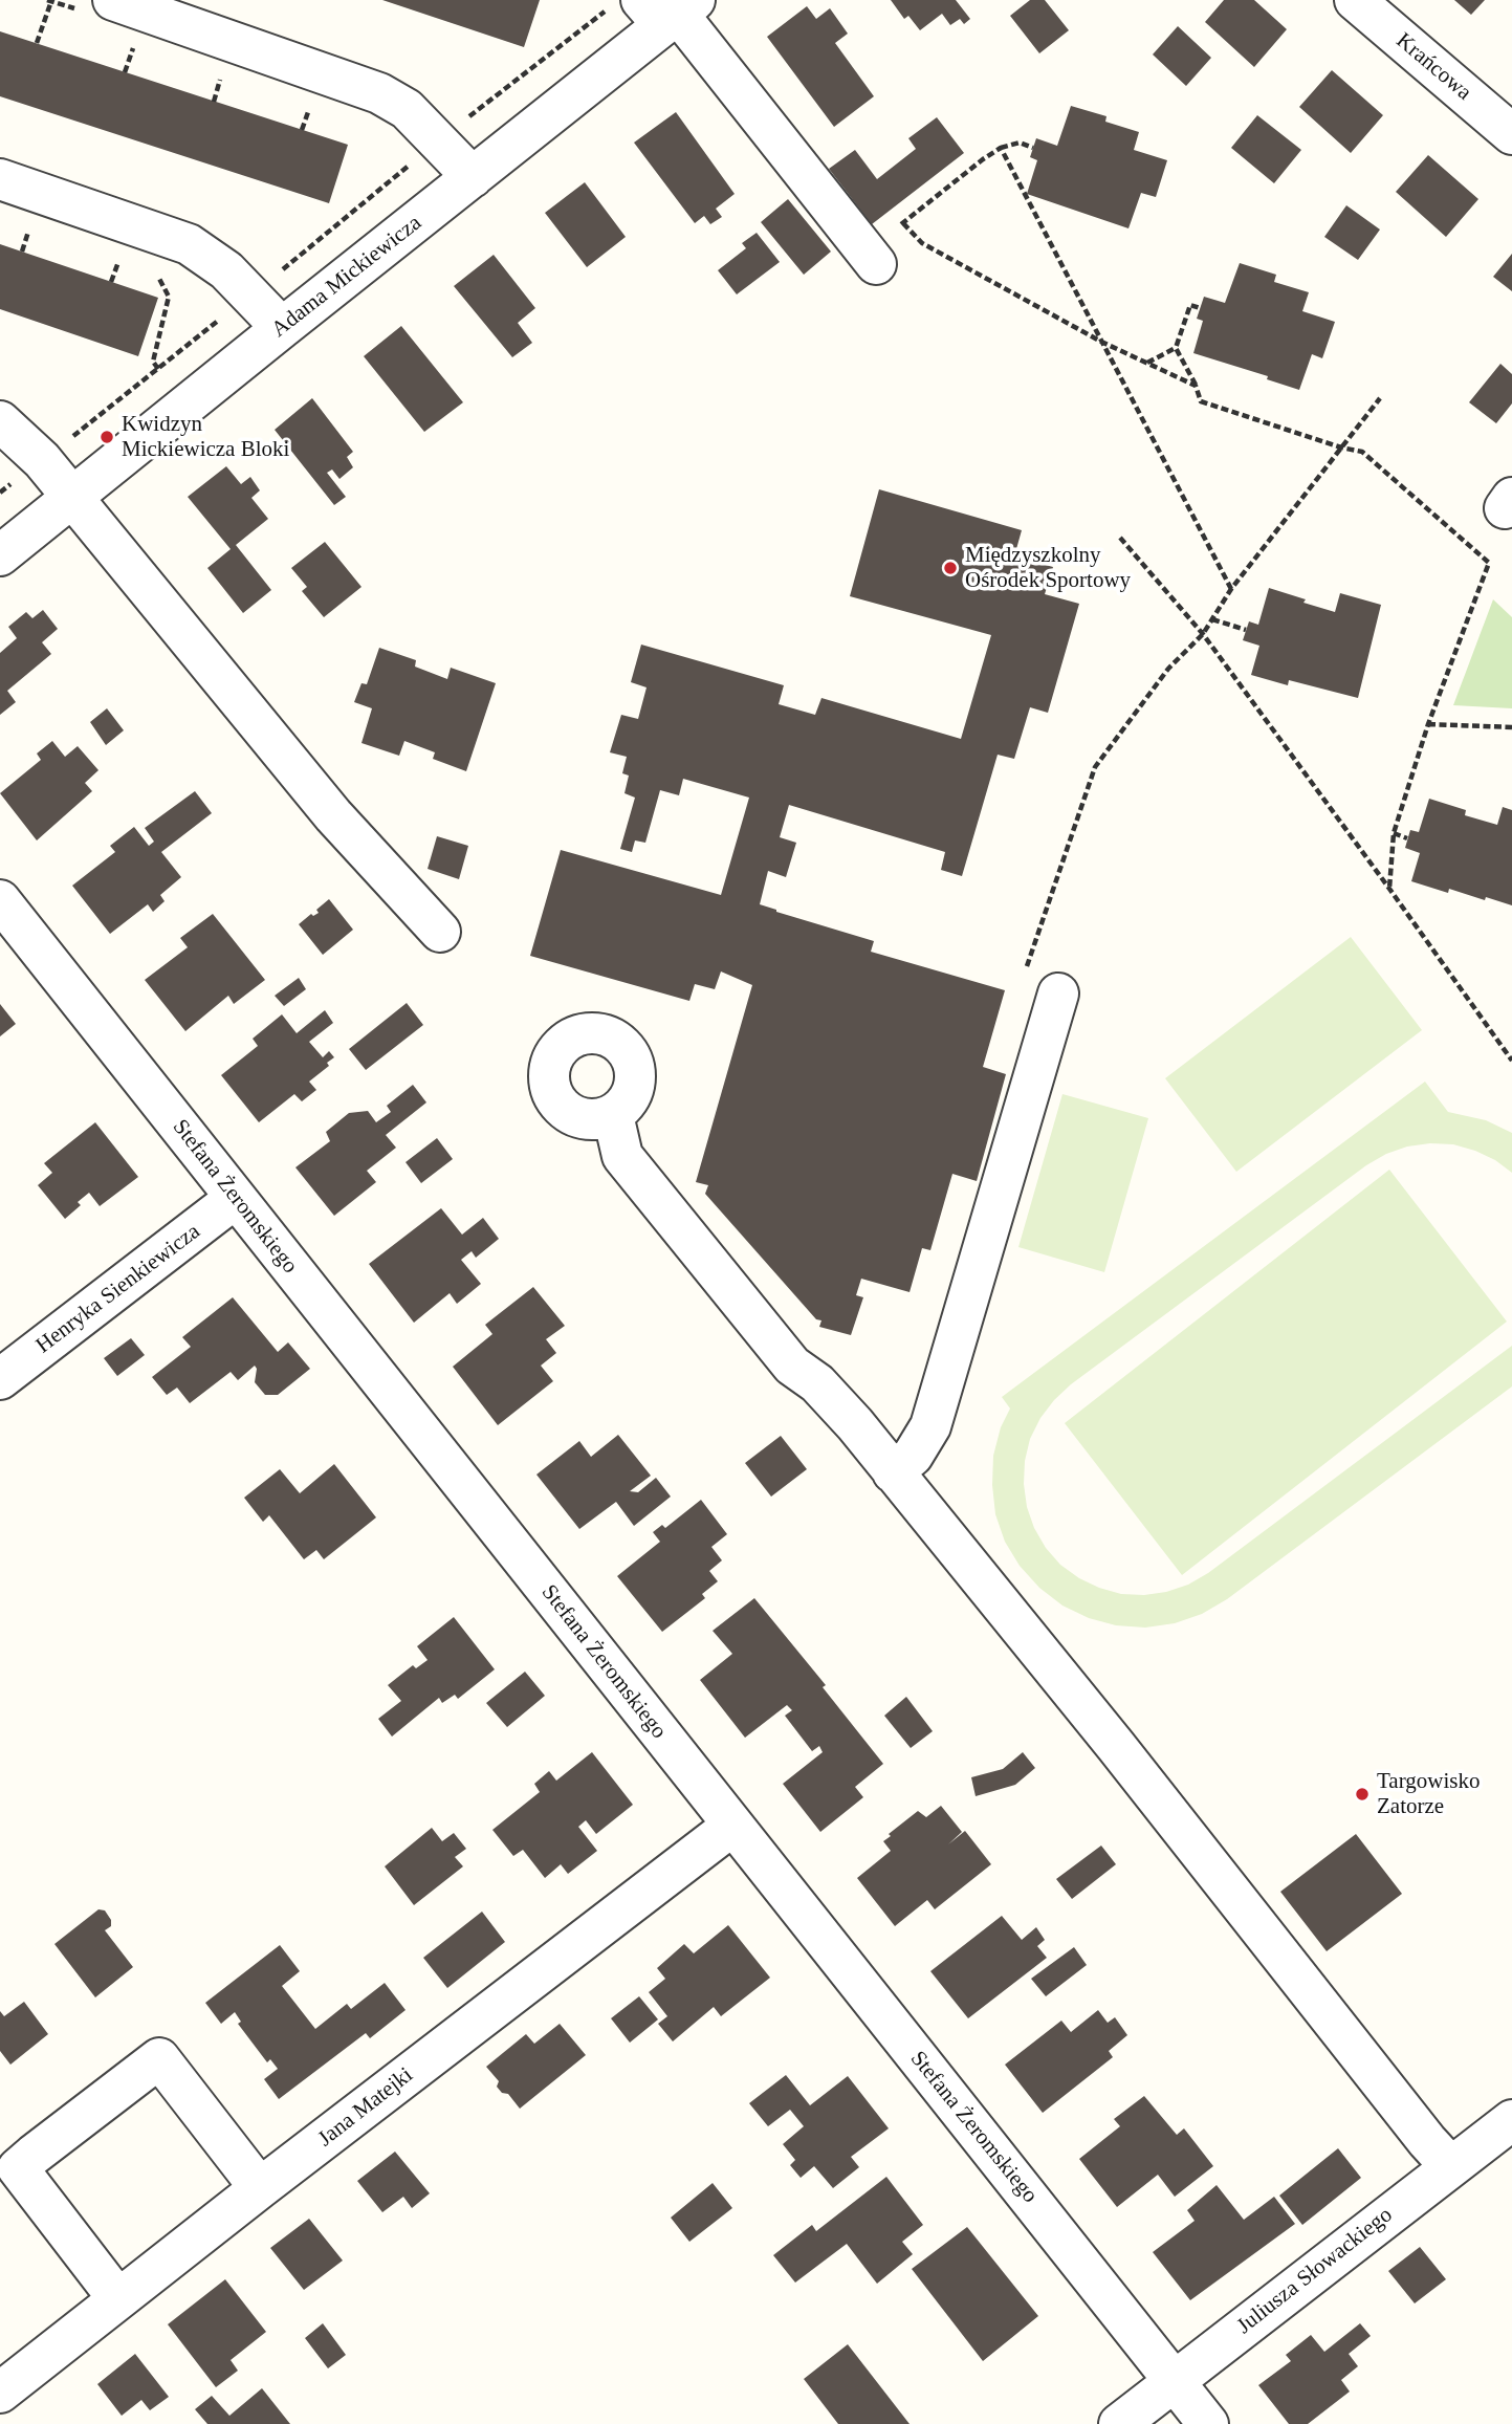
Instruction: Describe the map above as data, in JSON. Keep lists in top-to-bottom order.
{
  "streets": {
    "street": [
      "Krańcowa",
      "Adama Mickiewicza",
      "Stefana Żeromskiego",
      "Henryka Sienkiewicza",
      "Jana Matejki",
      "Juliusza Słowackiego"
    ]
  },
  "crossings": [
    ["Stefana Żeromskiego", "Henryka Sienkiewicza"],
    ["Stefana Żeromskiego", "Jana Matejki"],
    ["Stefana Żeromskiego", "Juliusza Słowackiego"]
  ],
  "places": ["Kwidzyn Mickiewicza Bloki", "Międzyszkolny Ośrodek Sportowy", "Targowisko Zatorze"]
}
